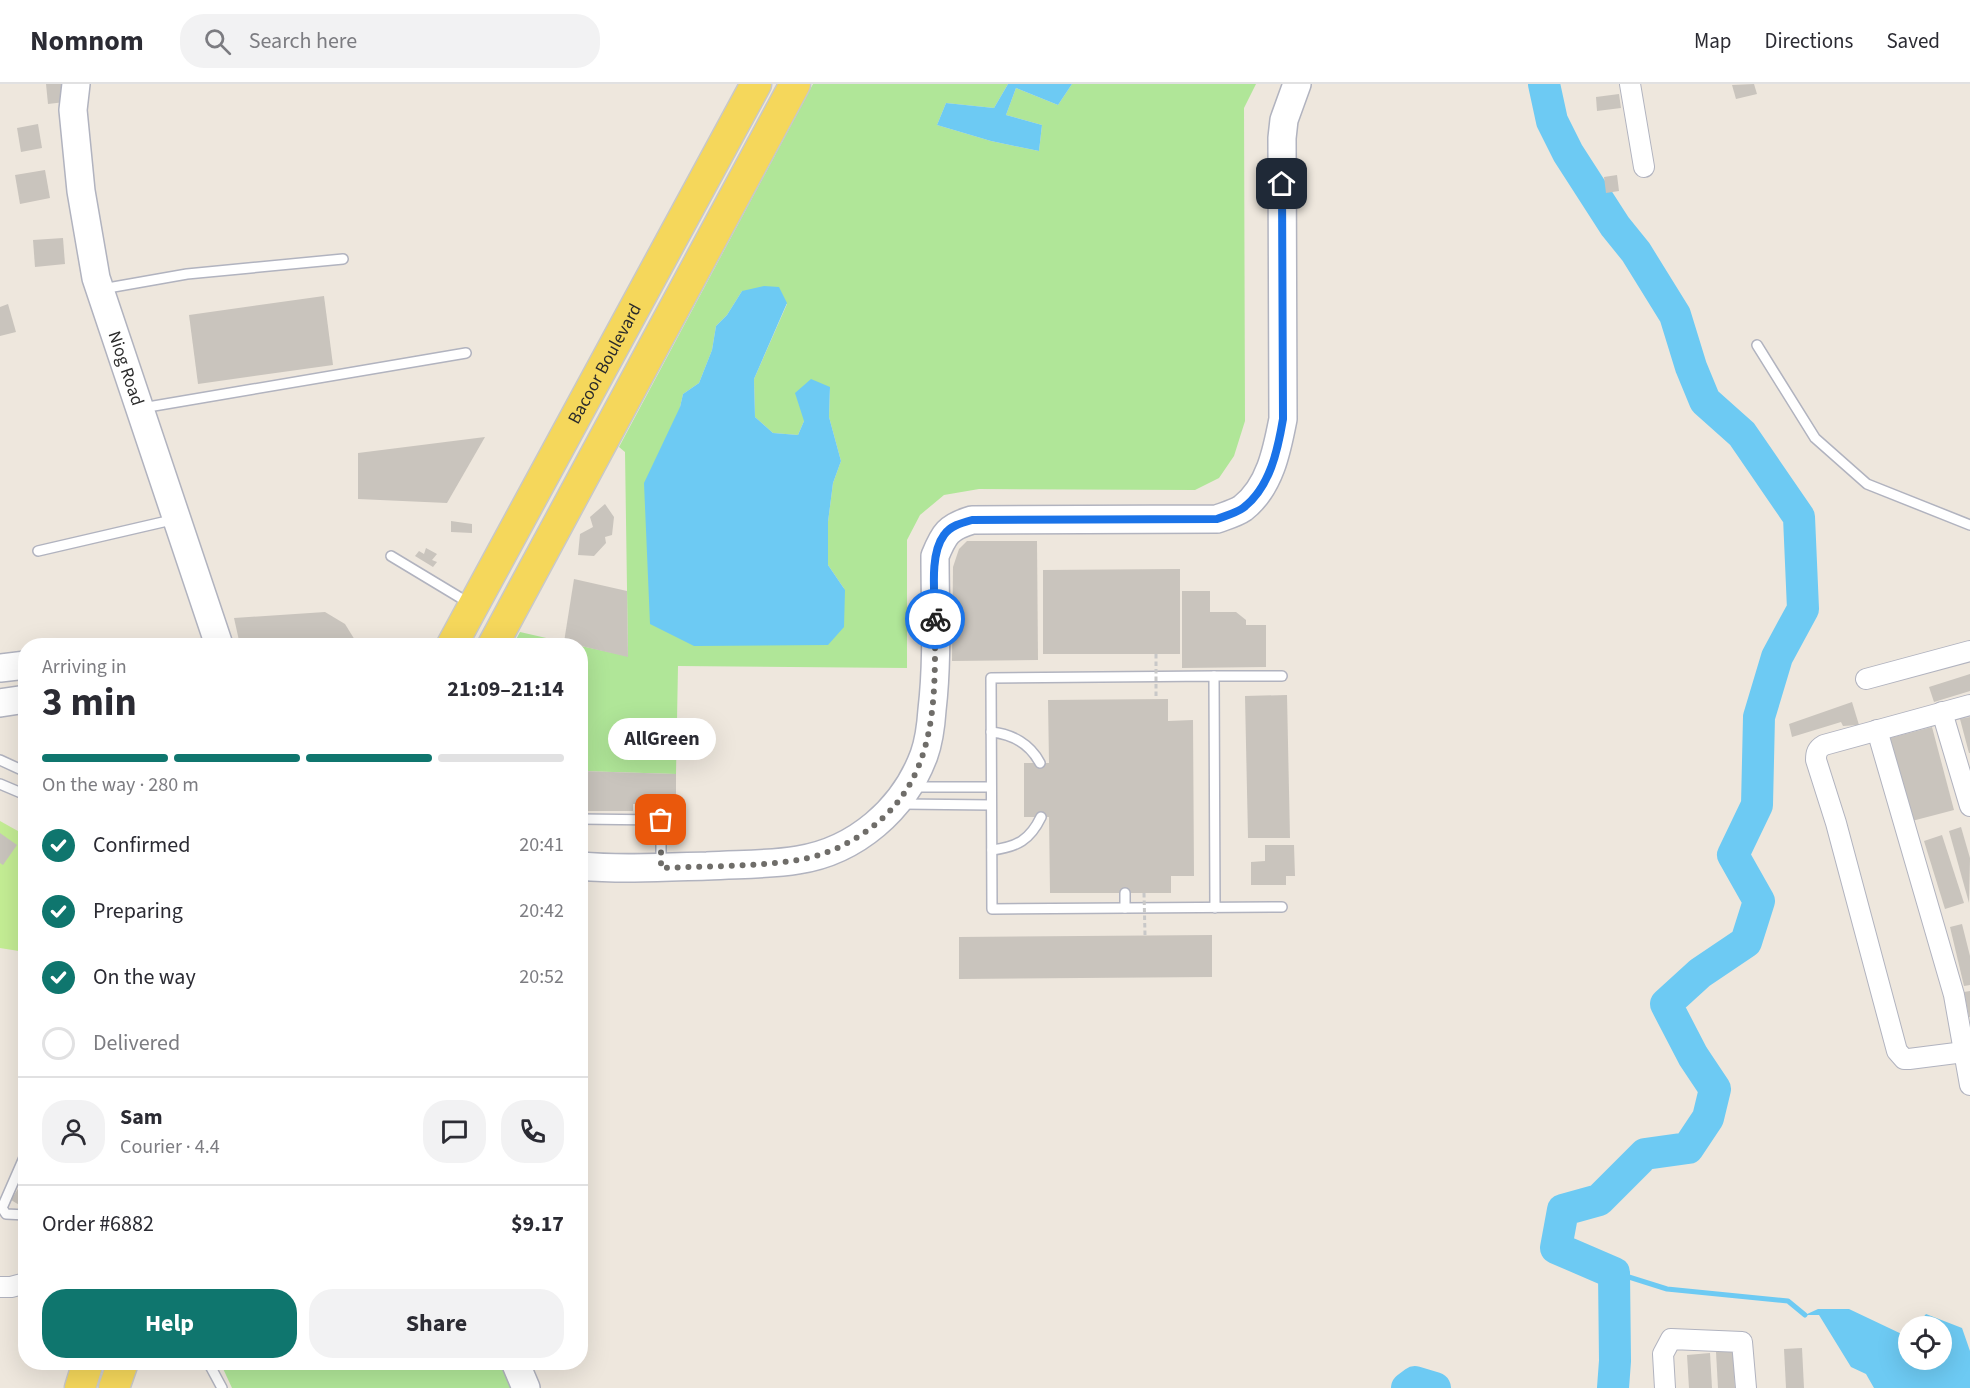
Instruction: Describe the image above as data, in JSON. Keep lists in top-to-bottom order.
{
  "streets": {
    "main road": ["Bacoor Boulevard"],
    "street": ["Niog Road"]
  },
  "places": ["AllGreen"],
  "page": {
    "header": "Nomnom",
    "search": "Search here",
    "nav": ["Map", "Directions", "Saved"],
    "heading": ["3 min", "Arriving in", "21:09–21:14"],
    "panel": [
      "Sam",
      "Courier · 4.4",
      "Order #6882",
      "$9.17"
    ],
    "bubble": "AllGreen",
    "bar": "On the way · 280 m",
    "list": [
      ["Confirmed", "20:41"],
      ["Preparing", "20:42"],
      ["On the way", "20:52"],
      "Delivered"
    ],
    "buttons": ["Help", "Share"]
  }
}
